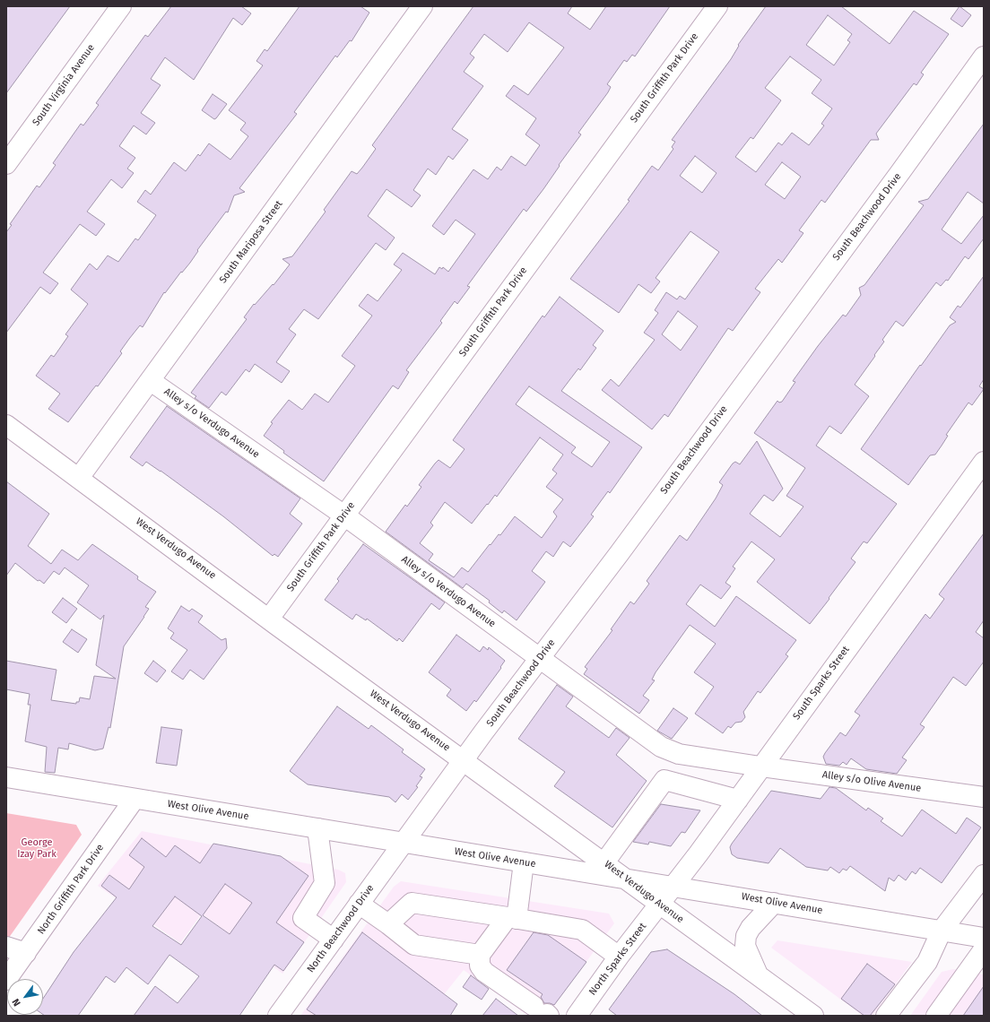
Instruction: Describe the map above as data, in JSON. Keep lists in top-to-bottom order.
{
  "streets": {
    "street": [
      "South Griffith Park Drive",
      "South Virginia Avenue",
      "South Beachwood Drive",
      "South Mariposa Street",
      "Alley s/o Verdugo Avenue",
      "West Verdugo Avenue",
      "South Sparks Street",
      "Alley s/o Olive Avenue",
      "West Olive Avenue",
      "North Griffith Park Drive",
      "North Beachwood Drive",
      "North Sparks Street"
    ]
  },
  "crossings": [
    ["South Griffith Park Drive", "Alley s/o Verdugo Avenue"],
    ["South Griffith Park Drive", "West Verdugo Avenue"],
    ["South Beachwood Drive", "Alley s/o Verdugo Avenue"],
    ["South Beachwood Drive", "West Verdugo Avenue"],
    ["South Beachwood Drive", "West Olive Avenue"],
    ["South Beachwood Drive", "North Beachwood Drive"],
    ["South Mariposa Street", "Alley s/o Verdugo Avenue"],
    ["South Mariposa Street", "West Verdugo Avenue"],
    ["Alley s/o Verdugo Avenue", "South Sparks Street"],
    ["Alley s/o Verdugo Avenue", "Alley s/o Olive Avenue"],
    ["West Verdugo Avenue", "South Sparks Street"],
    ["West Verdugo Avenue", "West Olive Avenue"],
    ["West Verdugo Avenue", "North Sparks Street"],
    ["South Sparks Street", "Alley s/o Olive Avenue"],
    ["South Sparks Street", "West Olive Avenue"],
    ["South Sparks Street", "North Sparks Street"],
    ["West Olive Avenue", "North Griffith Park Drive"],
    ["West Olive Avenue", "North Beachwood Drive"]
  ],
  "parks": ["George Izay Park"],
  "north": "bottom left"
}
